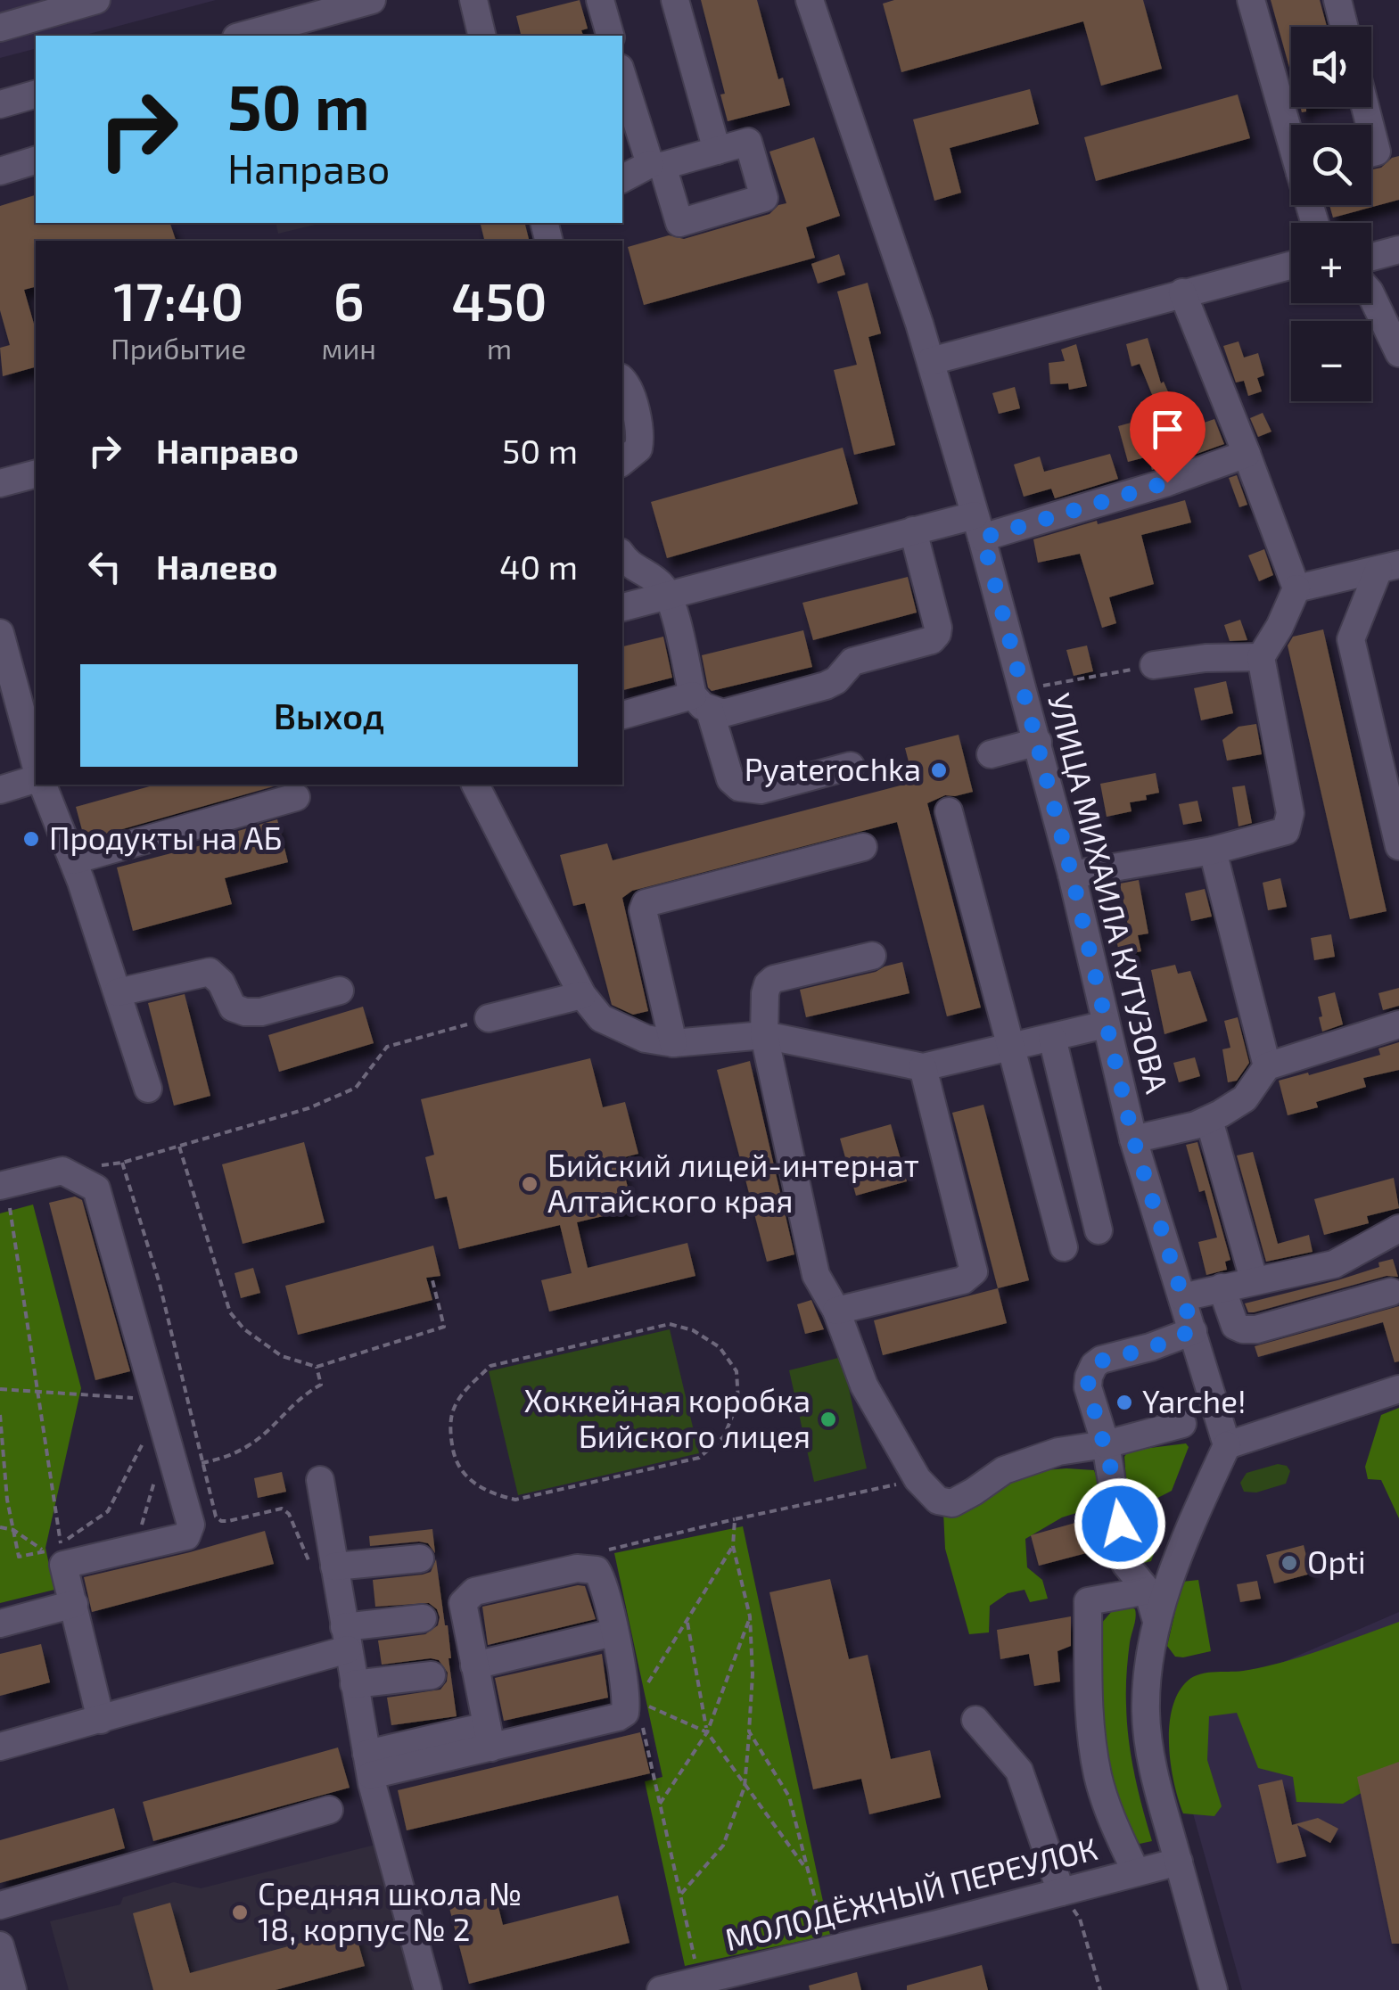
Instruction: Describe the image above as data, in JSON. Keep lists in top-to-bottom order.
{
  "streets": {
    "street": ["УЛИЦА МИХАИЛА КУТУЗОВА", "МОЛОДЁЖНЫЙ ПЕРЕУЛОК"]
  },
  "places": [
    "Pyaterochka",
    "Продукты на АБ",
    "Бийский лицей-интернат Алтайского края",
    "Yarche!",
    "Хоккейная коробка Бийского лицея",
    "Opti",
    "Средняя школа № 18, корпус № 2"
  ],
  "page": {
    "map_buttons": ["+", "−"],
    "turn": ["50 m", "Направо"],
    "eta": [
      "17:40",
      "Прибытие",
      "6",
      "мин",
      "450",
      "m"
    ],
    "list": [
      {
        "name": "Направо",
        "value": "50 m"
      },
      {
        "name": "Налево",
        "value": "40 m"
      }
    ],
    "buttons": "Выход"
  }
}
